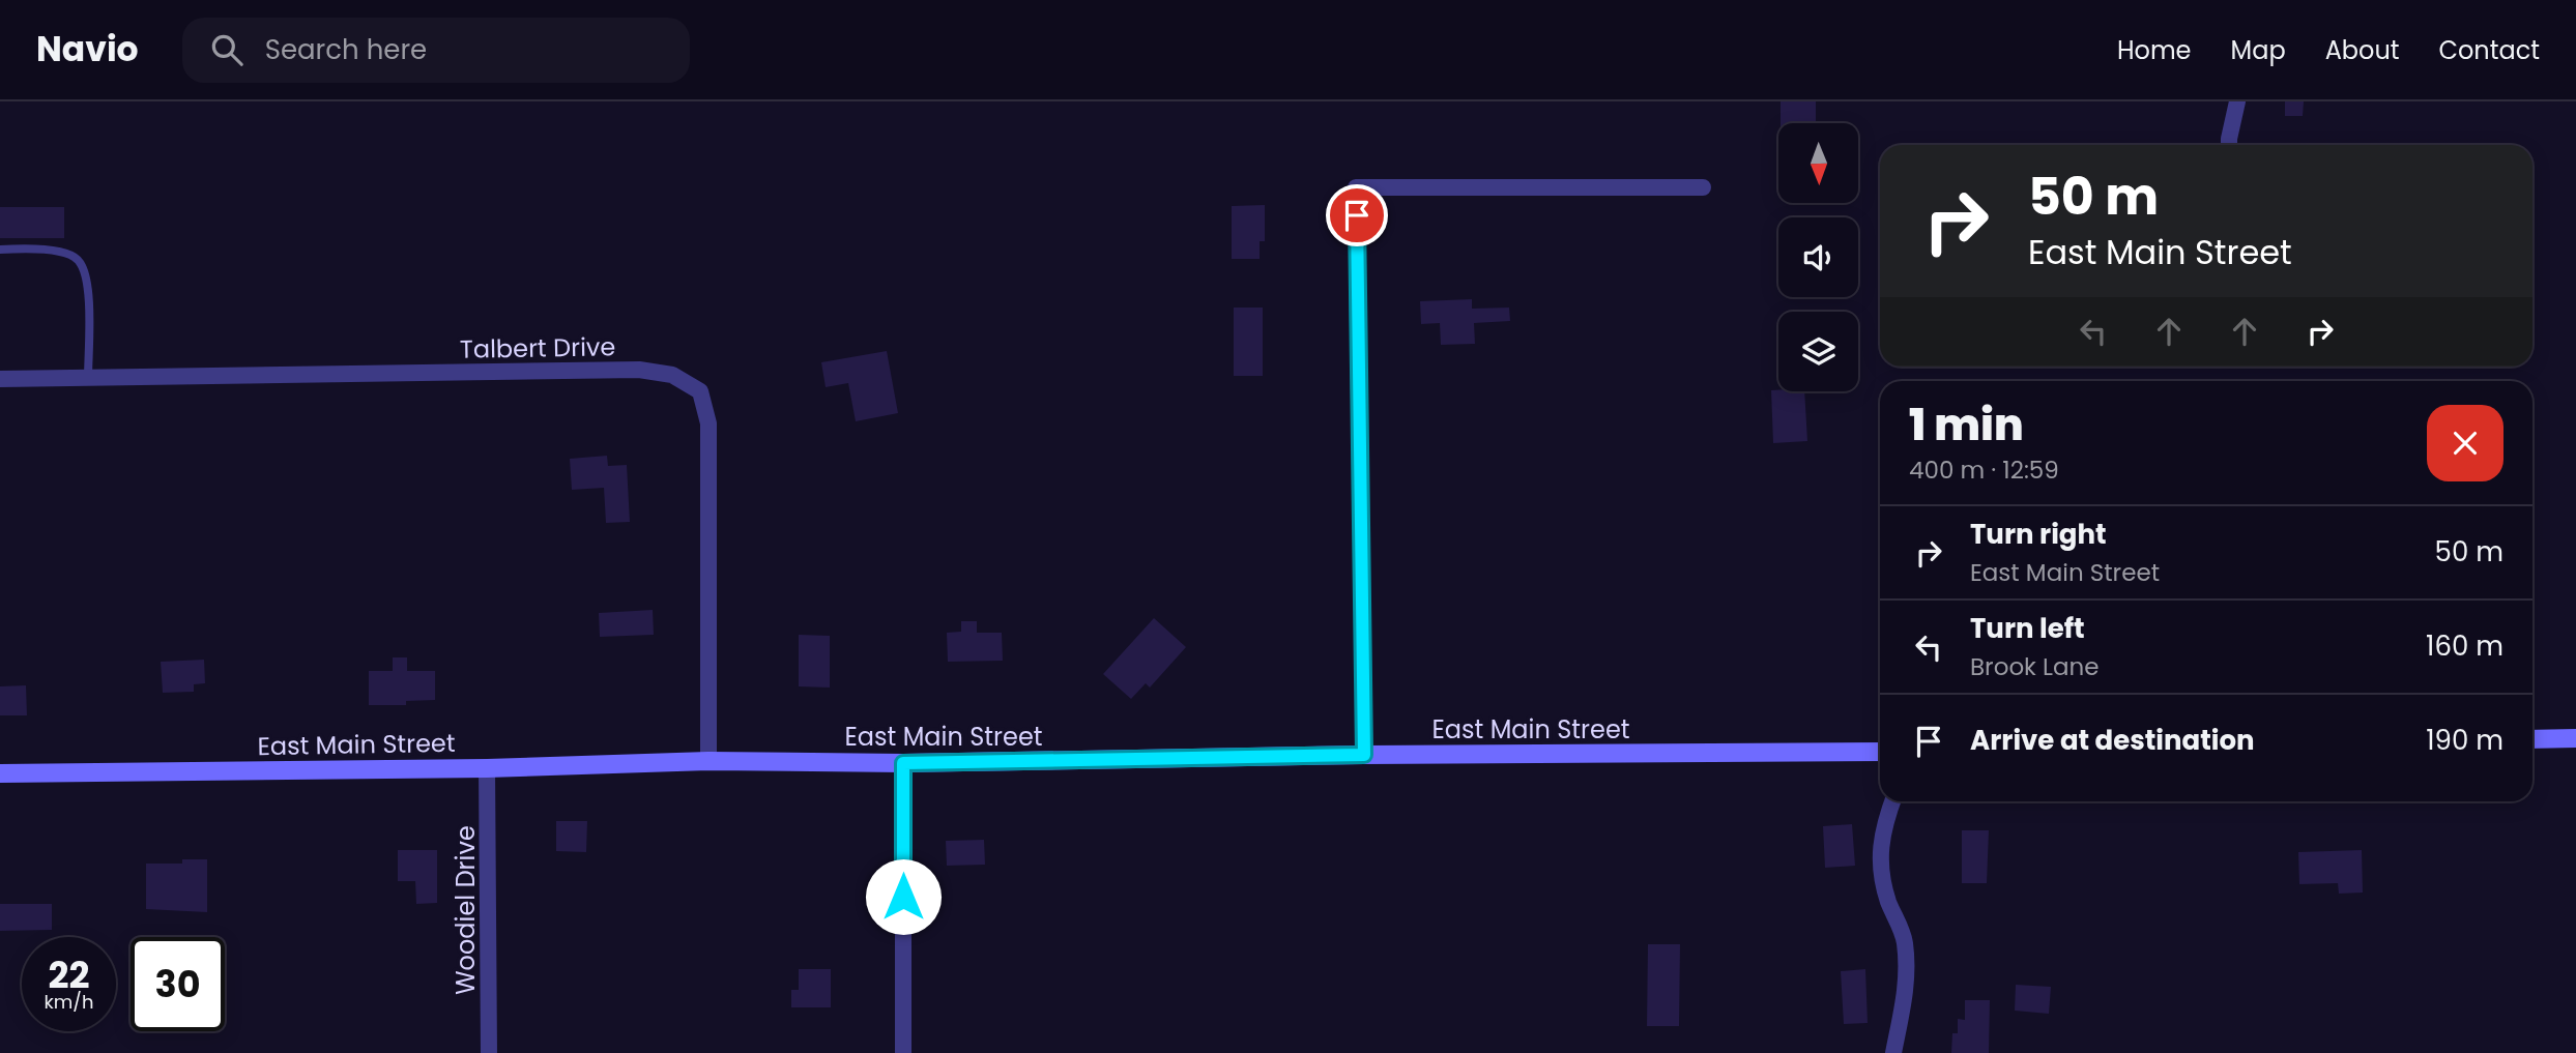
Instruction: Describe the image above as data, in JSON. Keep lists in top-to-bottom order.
{
  "streets": {
    "street": ["Talbert Drive", "East Main Street", "Woodiel Drive"]
  },
  "crossings": [
    ["Talbert Drive", "East Main Street"],
    ["East Main Street", "Woodiel Drive"]
  ],
  "north": "bottom",
  "page": {
    "header": "Navio",
    "search": "Search here",
    "nav": [
      "Home",
      "Map",
      "About",
      "Contact"
    ],
    "turn": ["50 m", "East Main Street"],
    "heading": ["1 min", "400 m · 12:59"],
    "list": [
      {
        "name": "Turn right",
        "note": "East Main Street",
        "value": "50 m"
      },
      {
        "name": "Turn left",
        "note": "Brook Lane",
        "value": "160 m"
      },
      {
        "name": "Arrive at destination",
        "value": "190 m"
      }
    ],
    "speed": "22 km/h",
    "limit": "30"
  }
}
